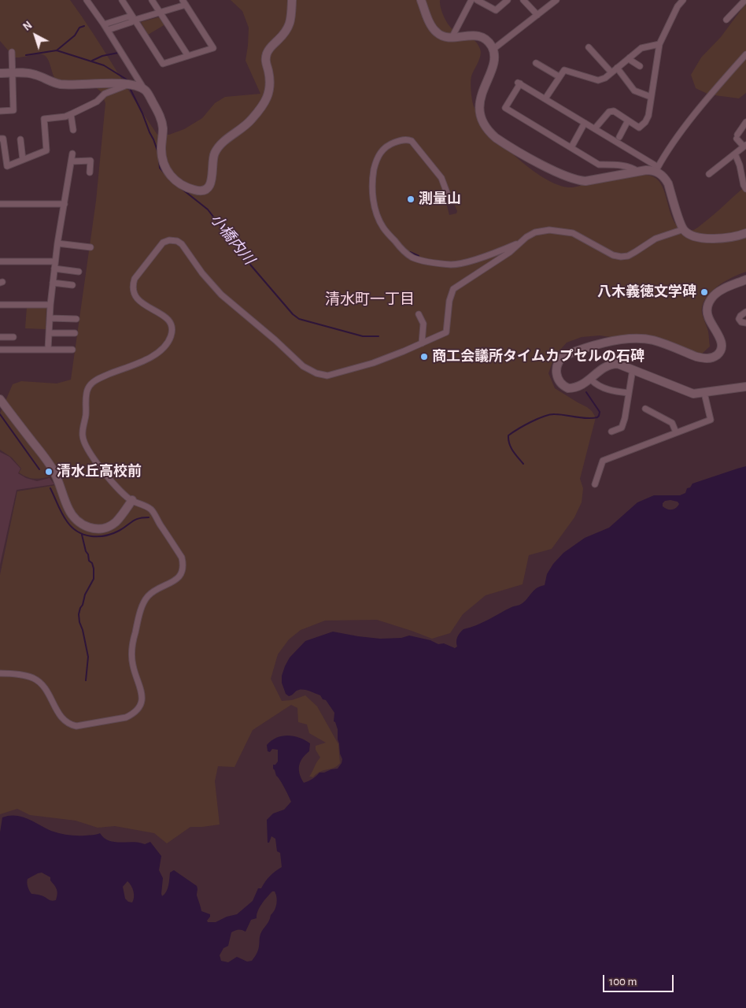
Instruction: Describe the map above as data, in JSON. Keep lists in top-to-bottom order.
{
  "districts": ["清水町一丁目"],
  "water": ["小橋内川"],
  "places": [
    "測量山",
    "八木義徳文学碑",
    "商工会議所タイムカプセルの石碑",
    "清水丘高校前"
  ],
  "scale_bar": "100 m",
  "north": "top left"
}
